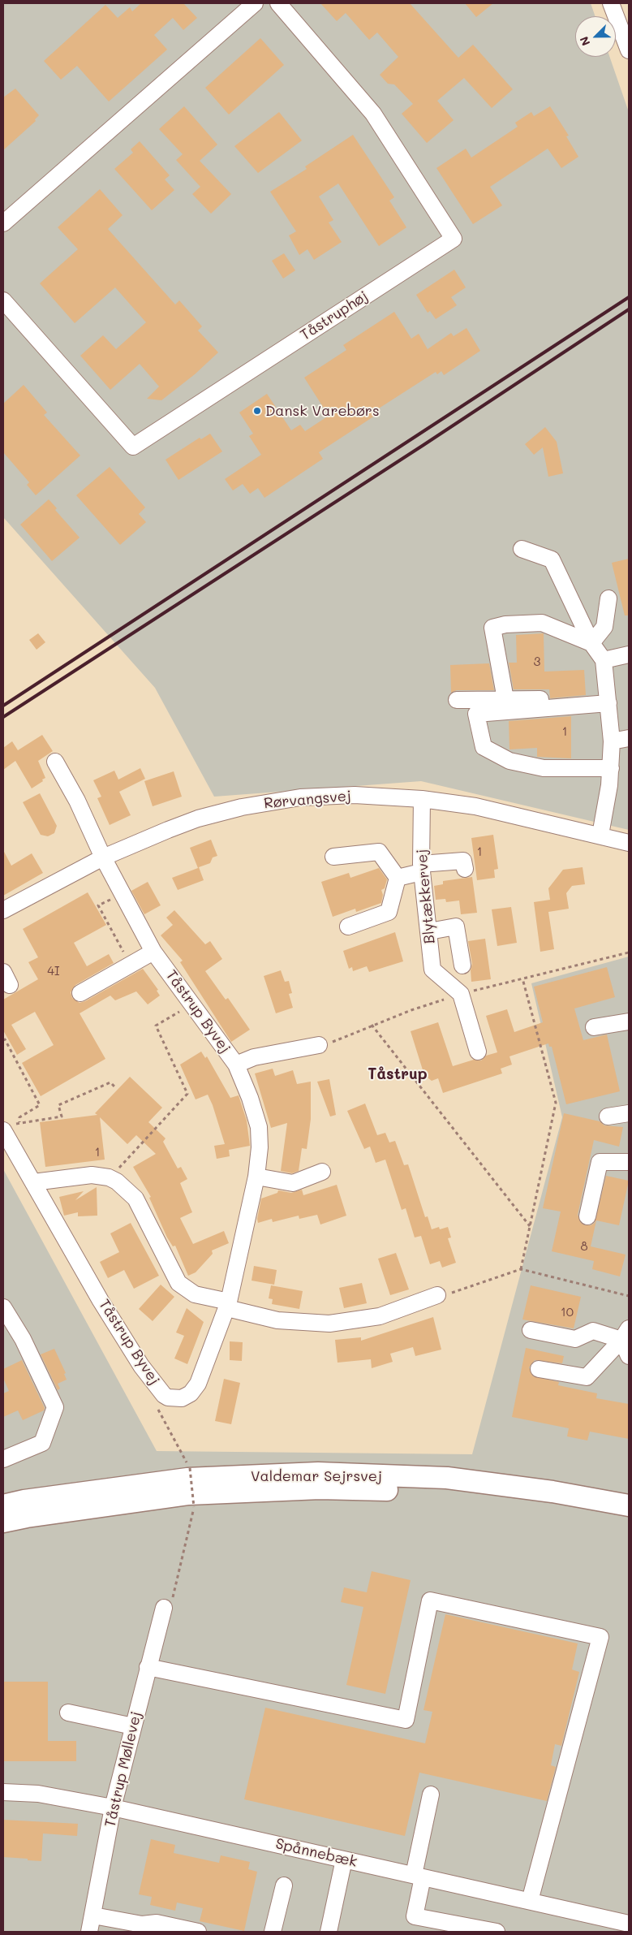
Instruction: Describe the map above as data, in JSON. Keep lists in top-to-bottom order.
{
  "streets": {
    "main road": ["Valdemar Sejrsvej"],
    "street": [
      "Tåstruphøj",
      "Rørvangsvej",
      "Blytækkervej",
      "Tåstrup Byvej",
      "Tåstrup Møllevej",
      "Spånnebæk"
    ]
  },
  "crossings": [
    ["Rørvangsvej", "Blytækkervej"],
    ["Rørvangsvej", "Tåstrup Byvej"],
    ["Tåstrup Møllevej", "Spånnebæk"]
  ],
  "districts": ["Tåstrup"],
  "places": ["Dansk Varebørs"],
  "house_numbers": [
    "3",
    "1",
    "1",
    "4I",
    "1",
    "8",
    "10"
  ],
  "north": "bottom left"
}
